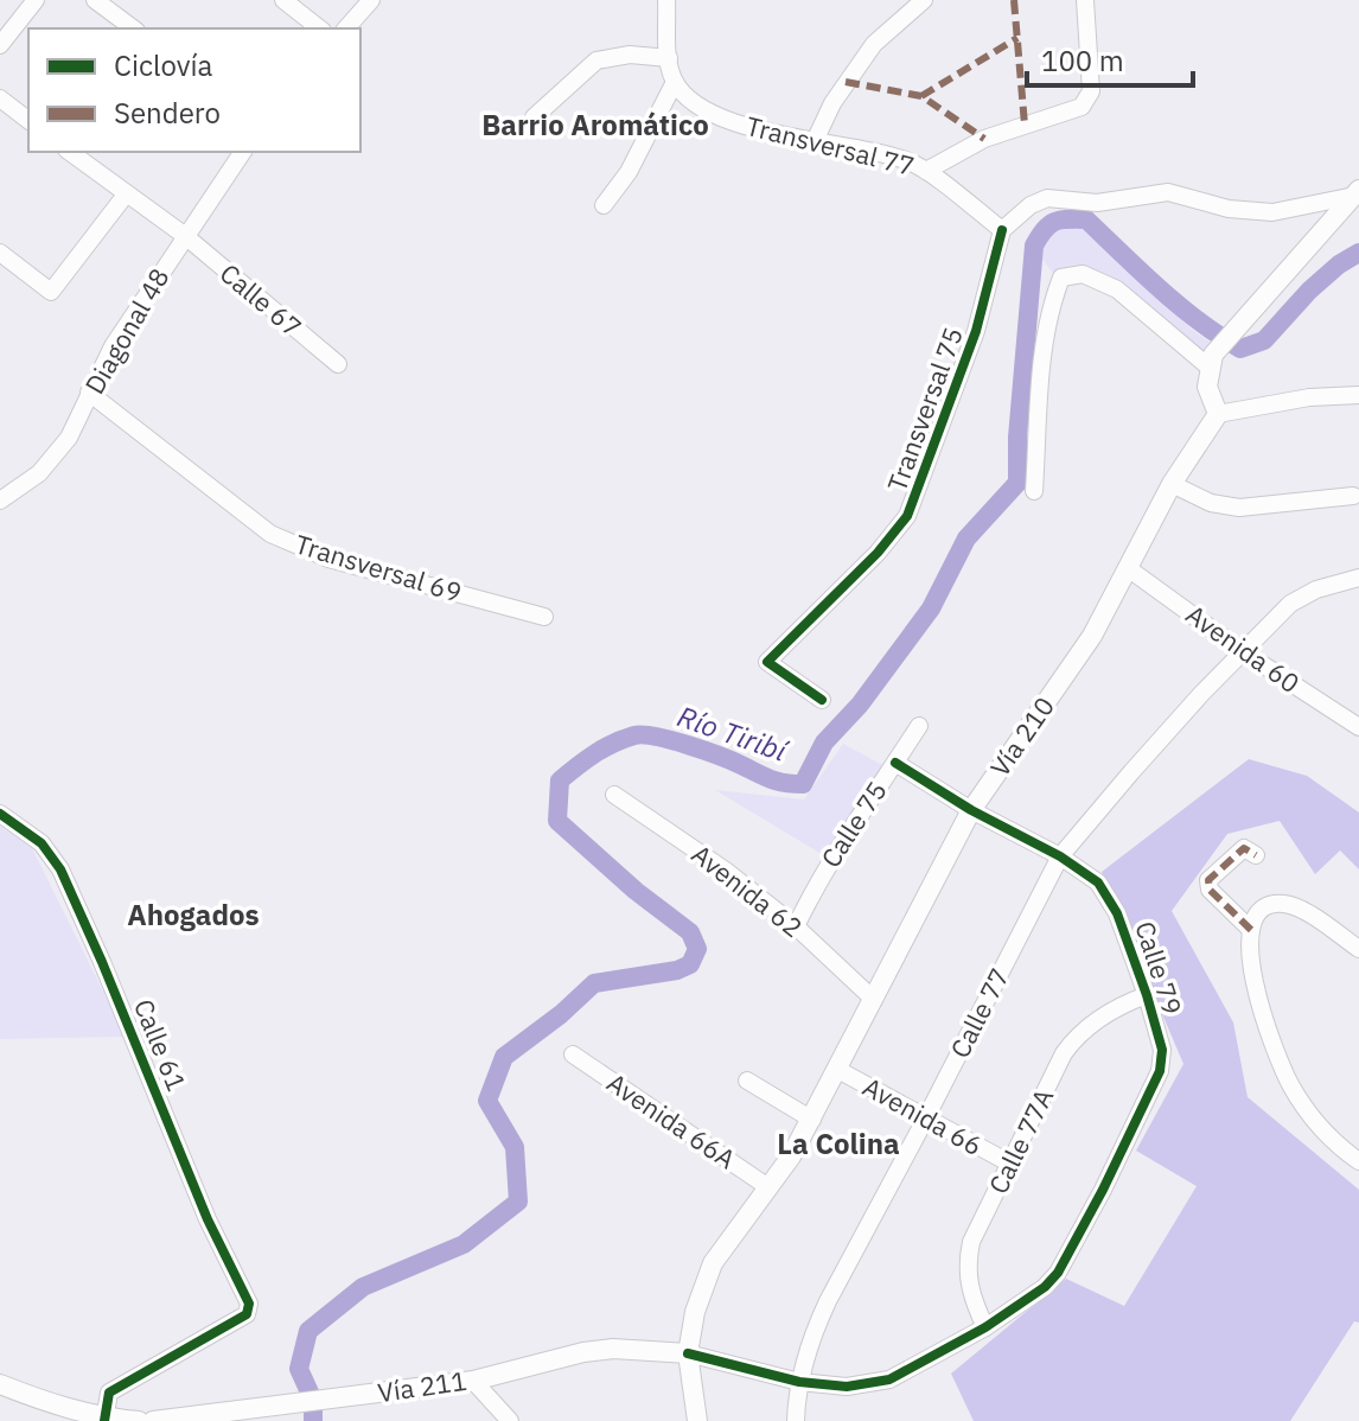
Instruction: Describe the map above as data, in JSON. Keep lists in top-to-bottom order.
{
  "streets": {
    "main road": ["Vía 210", "Vía 211"],
    "street": [
      "Transversal 77",
      "Calle 67",
      "Diagonal 48",
      "Transversal 75",
      "Transversal 69",
      "Avenida 60",
      "Calle 75",
      "Avenida 62",
      "Calle 79",
      "Calle 77",
      "Calle 61",
      "Avenida 66",
      "Avenida 66A",
      "Calle 77A"
    ]
  },
  "crossings": [
    ["Transversal 77", "Transversal 75"],
    ["Calle 67", "Diagonal 48"],
    ["Diagonal 48", "Transversal 69"],
    ["Avenida 60", "Vía 210"],
    ["Avenida 60", "Calle 77"],
    ["Vía 210", "Avenida 62"],
    ["Vía 210", "Calle 79"],
    ["Vía 210", "Avenida 66"],
    ["Vía 210", "Avenida 66A"],
    ["Vía 210", "Vía 211"],
    ["Calle 75", "Avenida 62"],
    ["Calle 79", "Calle 77"],
    ["Calle 79", "Calle 77A"],
    ["Calle 79", "Vía 211"],
    ["Calle 77", "Avenida 66"],
    ["Avenida 66", "Calle 77A"]
  ],
  "districts": ["Barrio Aromático", "Ahogados", "La Colina"],
  "water": ["Río Tiribí"],
  "legend": ["Ciclovía", "Sendero"],
  "scale_bar": "100 m"
}
